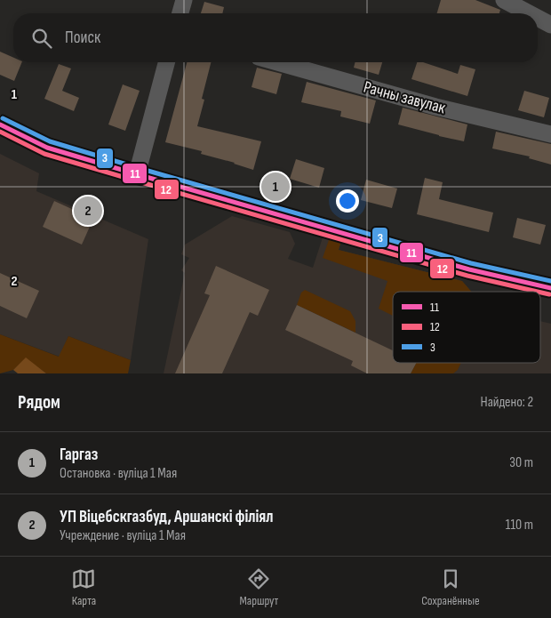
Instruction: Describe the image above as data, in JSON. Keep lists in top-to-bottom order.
{
  "streets": {
    "street": ["Рачны завулак"]
  },
  "lines": ["transit line 3", "transit line 11", "transit line 12"],
  "legend": ["11", "12", "3"],
  "page": {
    "search": "Поиск",
    "pins": ["1", "2"],
    "heading": ["Рядом", "Найдено: 2"],
    "list": [
      {
        "mark": "1",
        "name": "Гаргаз",
        "note": "Остановка · вуліца 1 Мая",
        "value": "30 m"
      },
      {
        "mark": "2",
        "name": "УП Віцебскгазбуд, Аршанскі філіял",
        "note": "Учреждение · вуліца 1 Мая",
        "value": "110 m"
      }
    ],
    "nav": ["Карта", "Маршрут", "Сохранённые"]
  },
  "grid": {
    "rows": ["1", "2"]
  }
}
